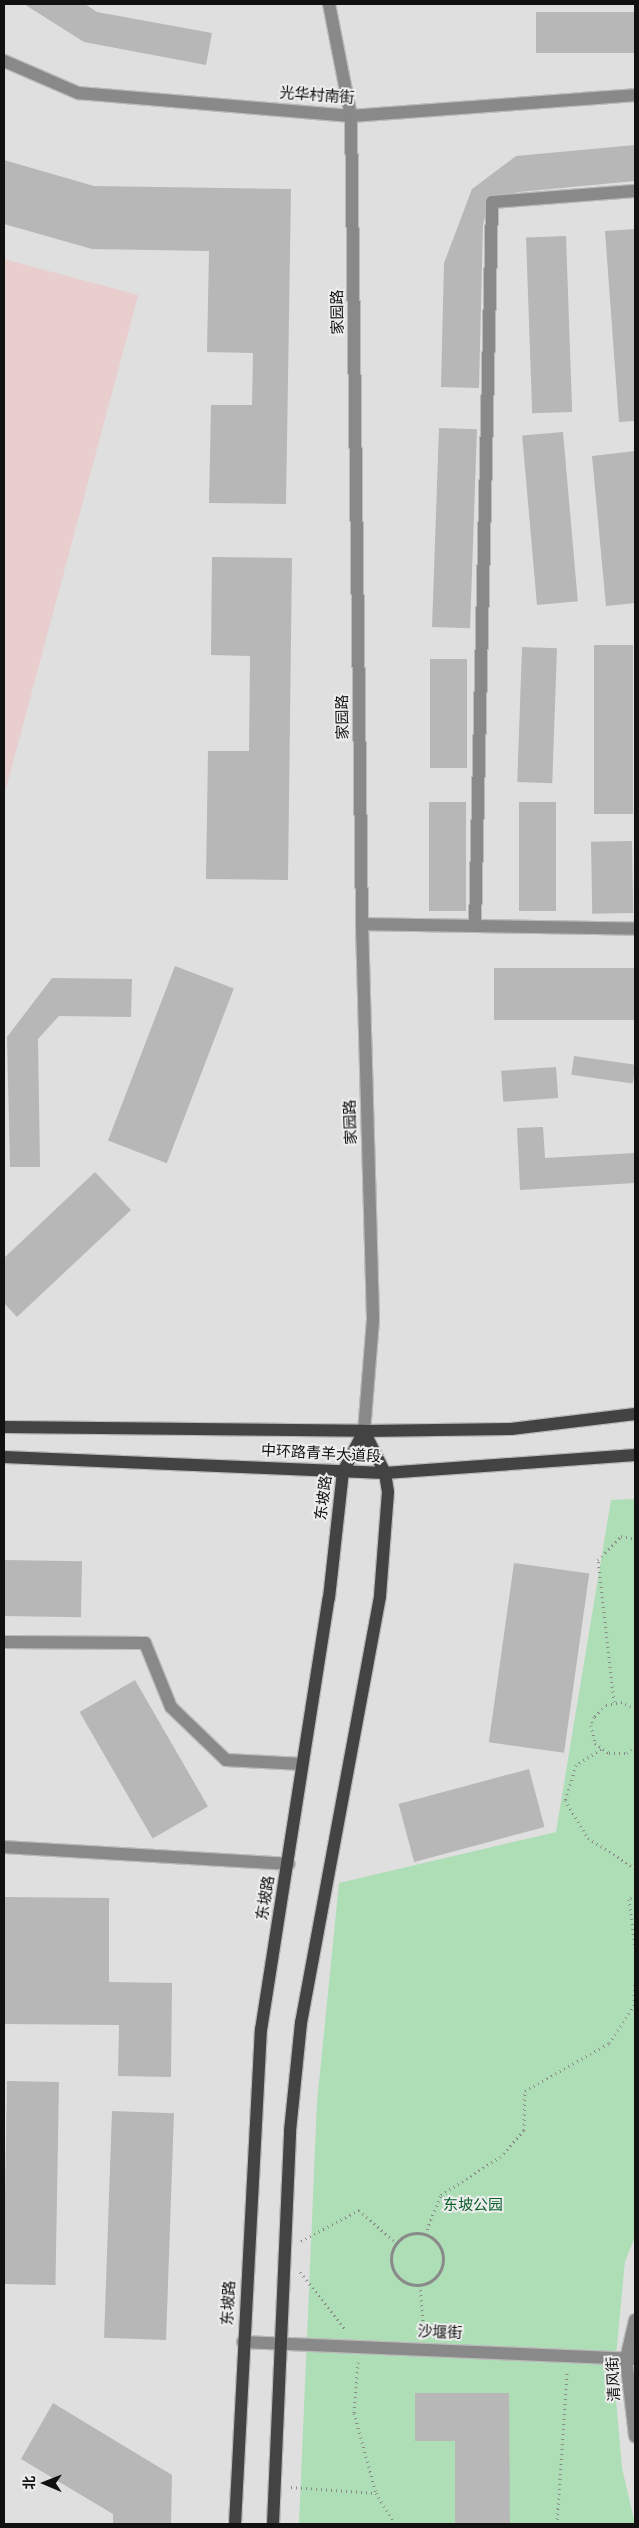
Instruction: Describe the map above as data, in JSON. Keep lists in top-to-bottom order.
{
  "streets": {
    "main road": ["中环路青羊大道段", "东坡路"],
    "street": [
      "光华村南街",
      "家园路",
      "沙堰街",
      "清风街"
    ]
  },
  "crossings": [
    ["光华村南街", "家园路"],
    ["家园路", "中环路青羊大道段"],
    ["家园路", "东坡路"],
    ["中环路青羊大道段", "东坡路"],
    ["东坡路", "沙堰街"],
    ["沙堰街", "清风街"]
  ],
  "parks": ["东坡公园"],
  "north": "left"
}
